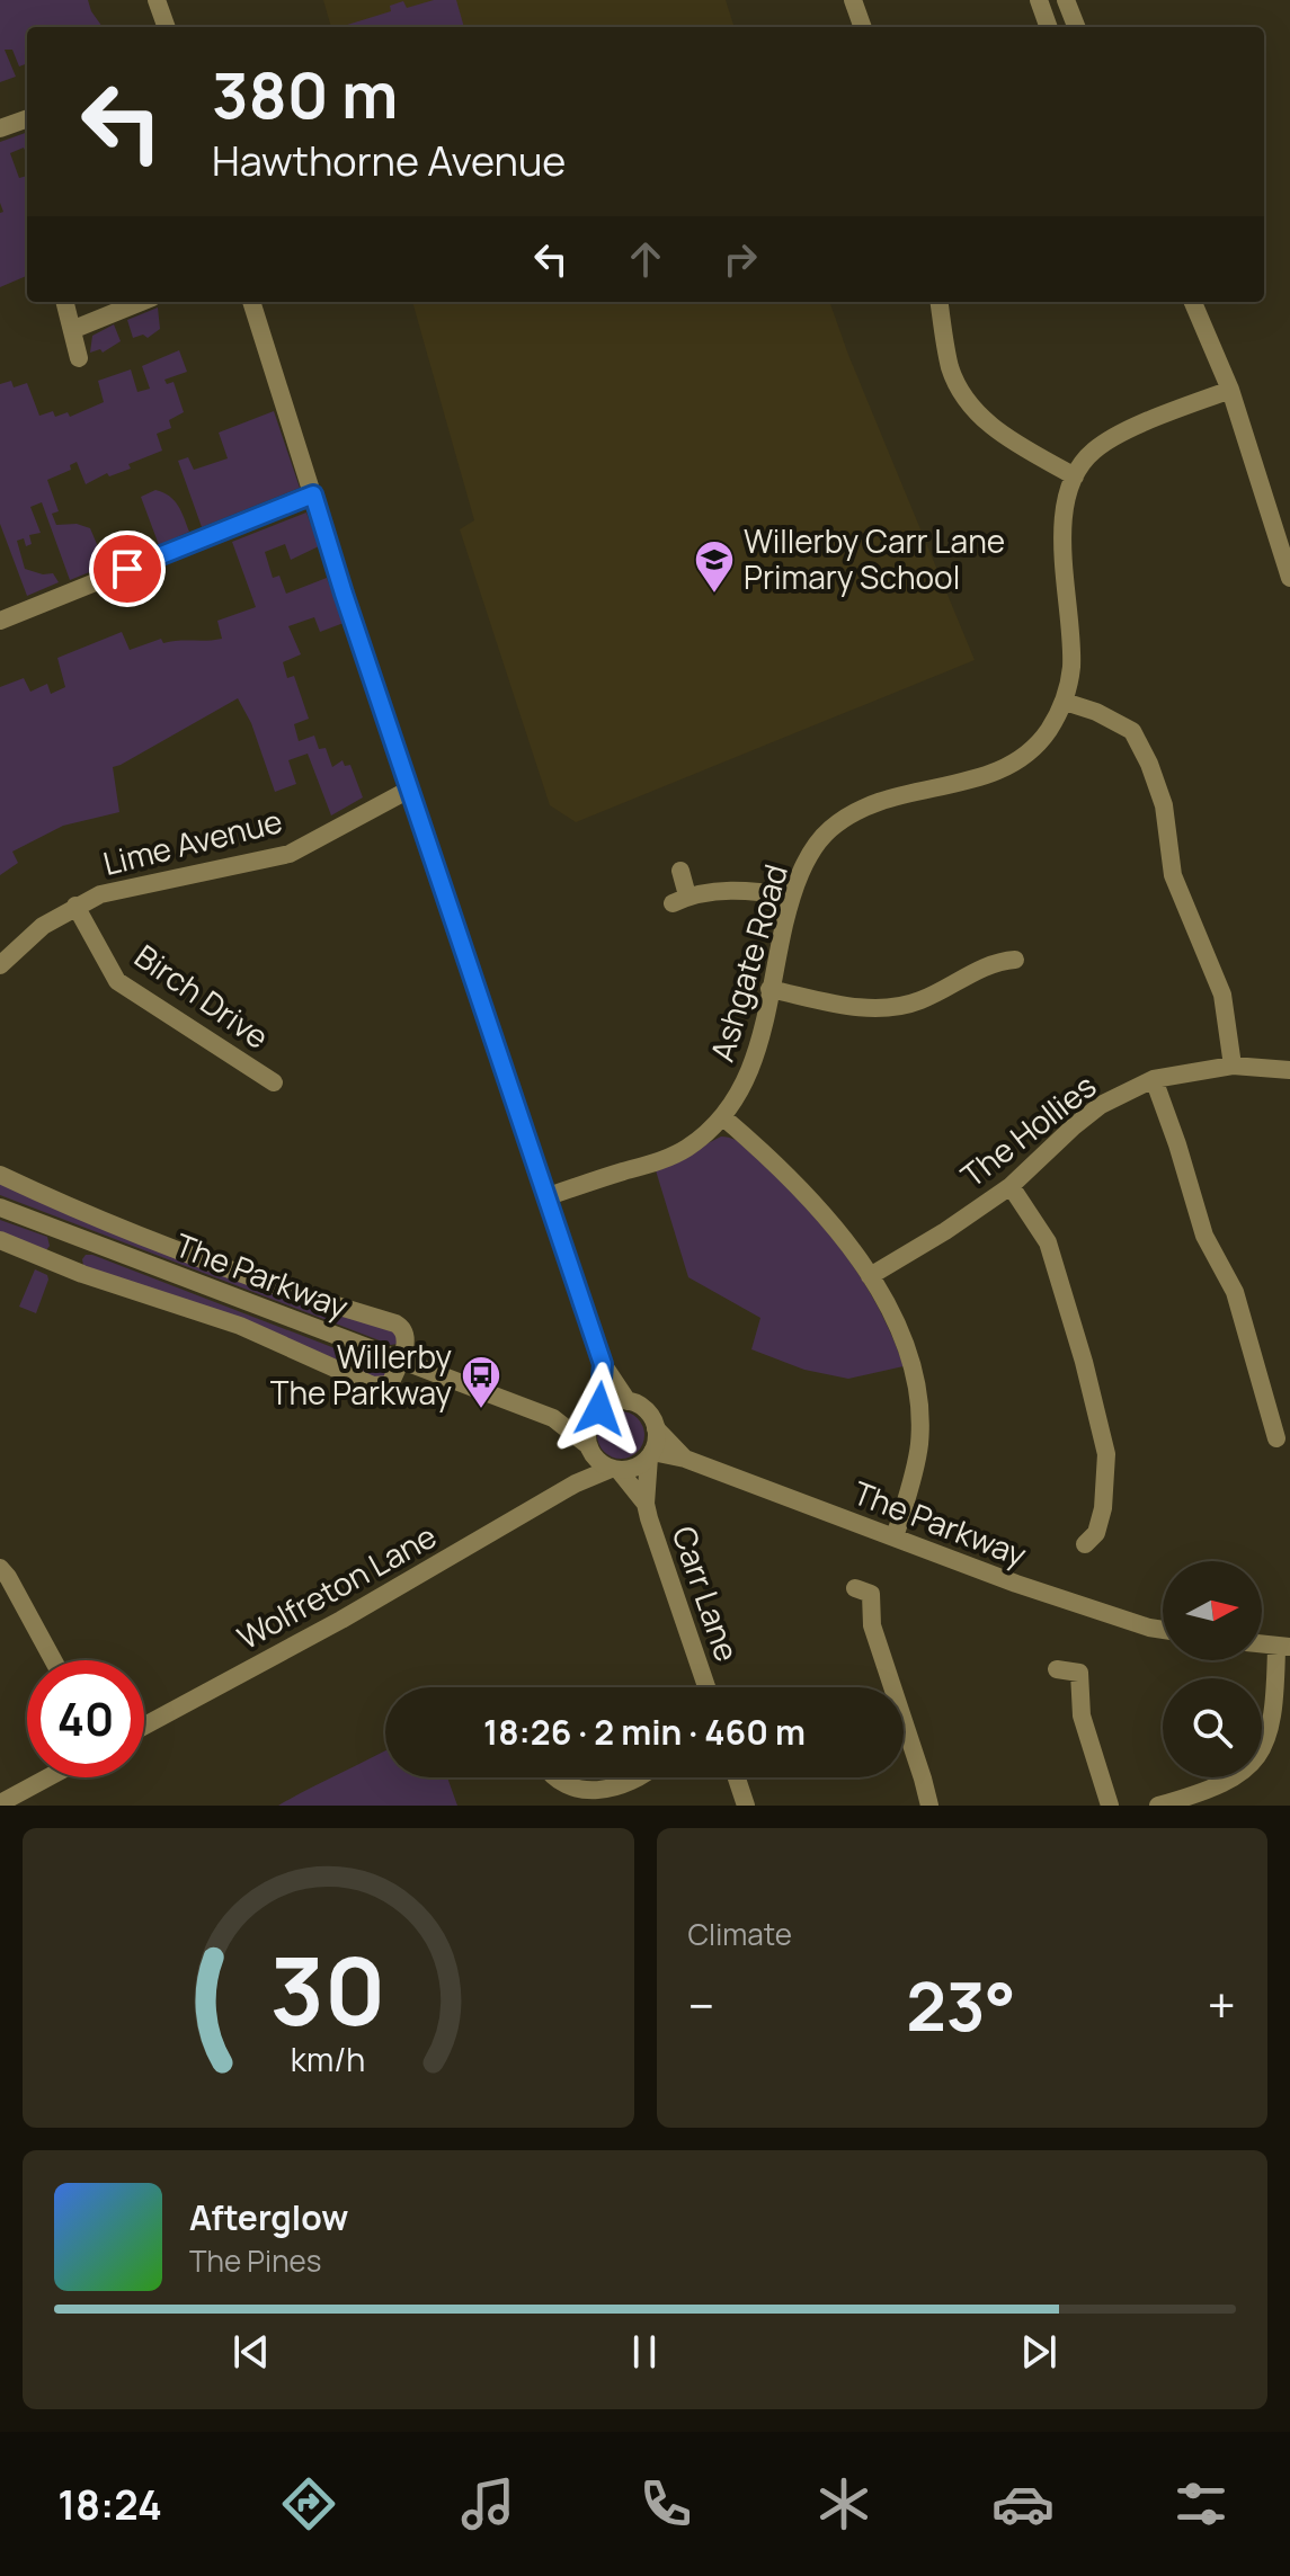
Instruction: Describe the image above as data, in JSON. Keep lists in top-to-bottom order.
{
  "streets": {
    "street": [
      "Lime Avenue",
      "Ashgate Road",
      "Birch Drive",
      "The Hollies",
      "The Parkway",
      "Wolfreton Lane",
      "Carr Lane"
    ]
  },
  "crossings": [
    ["Lime Avenue", "Birch Drive"],
    ["The Parkway", "Wolfreton Lane"],
    ["The Parkway", "Carr Lane"],
    ["Wolfreton Lane", "Carr Lane"]
  ],
  "places": {
    "school or university": ["Willerby Carr Lane Primary School"],
    "bus stop": ["Willerby The Parkway"]
  },
  "north": "right",
  "page": {
    "turn": ["380 m", "Hawthorne Avenue"],
    "limit": "40",
    "trip": "18:26 · 2 min · 460 m",
    "tile": "Climate",
    "heat": ["−", "23°", "+"],
    "song": ["Afterglow", "The Pines"],
    "tabs": "18:24",
    "gauge": ["30", "km/h"]
  }
}
